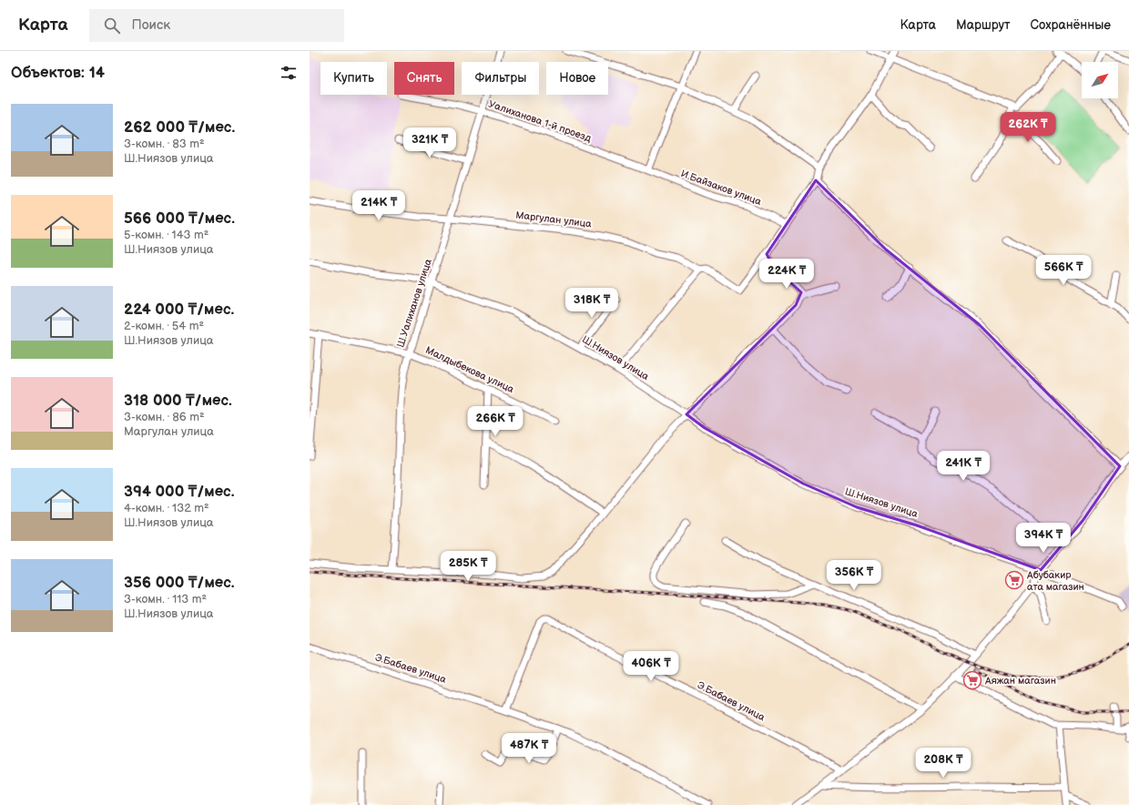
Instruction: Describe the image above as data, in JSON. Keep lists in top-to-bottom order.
{
  "streets": {
    "street": [
      "Уалиханова 1-й проезд",
      "И.Байзаков улица",
      "Маргулан улица",
      "Ш.Уалиханов улица",
      "Ш.Ниязов улица",
      "Малдыбекова улица",
      "Э.Бабаев улица"
    ]
  },
  "crossings": [
    ["Уалиханова 1-й проезд", "И.Байзаков улица"],
    ["Уалиханова 1-й проезд", "Ш.Уалиханов улица"],
    ["Маргулан улица", "Ш.Уалиханов улица"],
    ["Ш.Уалиханов улица", "Ш.Ниязов улица"],
    ["Ш.Уалиханов улица", "Малдыбекова улица"]
  ],
  "places": {
    "supermarket": ["Абубакир ата магазин", "Аяжан магазин"]
  },
  "north": "top right",
  "page": {
    "header": "Карта",
    "search": "Поиск",
    "nav": ["Карта", "Маршрут", "Сохранённые"],
    "heading": "Объектов: 14",
    "chip": [
      "Купить",
      "Снять",
      "Фильтры",
      "Новое"
    ],
    "list": [
      {
        "name": "262 000 ₸/мес.",
        "note": "3-комн. · 83 m² · Ш.Ниязов улица"
      },
      {
        "name": "566 000 ₸/мес.",
        "note": "5-комн. · 143 m² · Ш.Ниязов улица"
      },
      {
        "name": "224 000 ₸/мес.",
        "note": "2-комн. · 54 m² · Ш.Ниязов улица"
      },
      {
        "name": "318 000 ₸/мес.",
        "note": "3-комн. · 86 m² · Маргулан улица"
      },
      {
        "name": "394 000 ₸/мес.",
        "note": "4-комн. · 132 m² · Ш.Ниязов улица"
      },
      {
        "name": "356 000 ₸/мес.",
        "note": "3-комн. · 113 m² · Ш.Ниязов улица"
      }
    ],
    "price": [
      "262K ₸",
      "321K ₸",
      "214K ₸",
      "566K ₸",
      "224K ₸",
      "318K ₸",
      "266K ₸",
      "241K ₸",
      "394K ₸",
      "285K ₸",
      "356K ₸",
      "406K ₸",
      "487K ₸",
      "208K ₸"
    ]
  }
}
